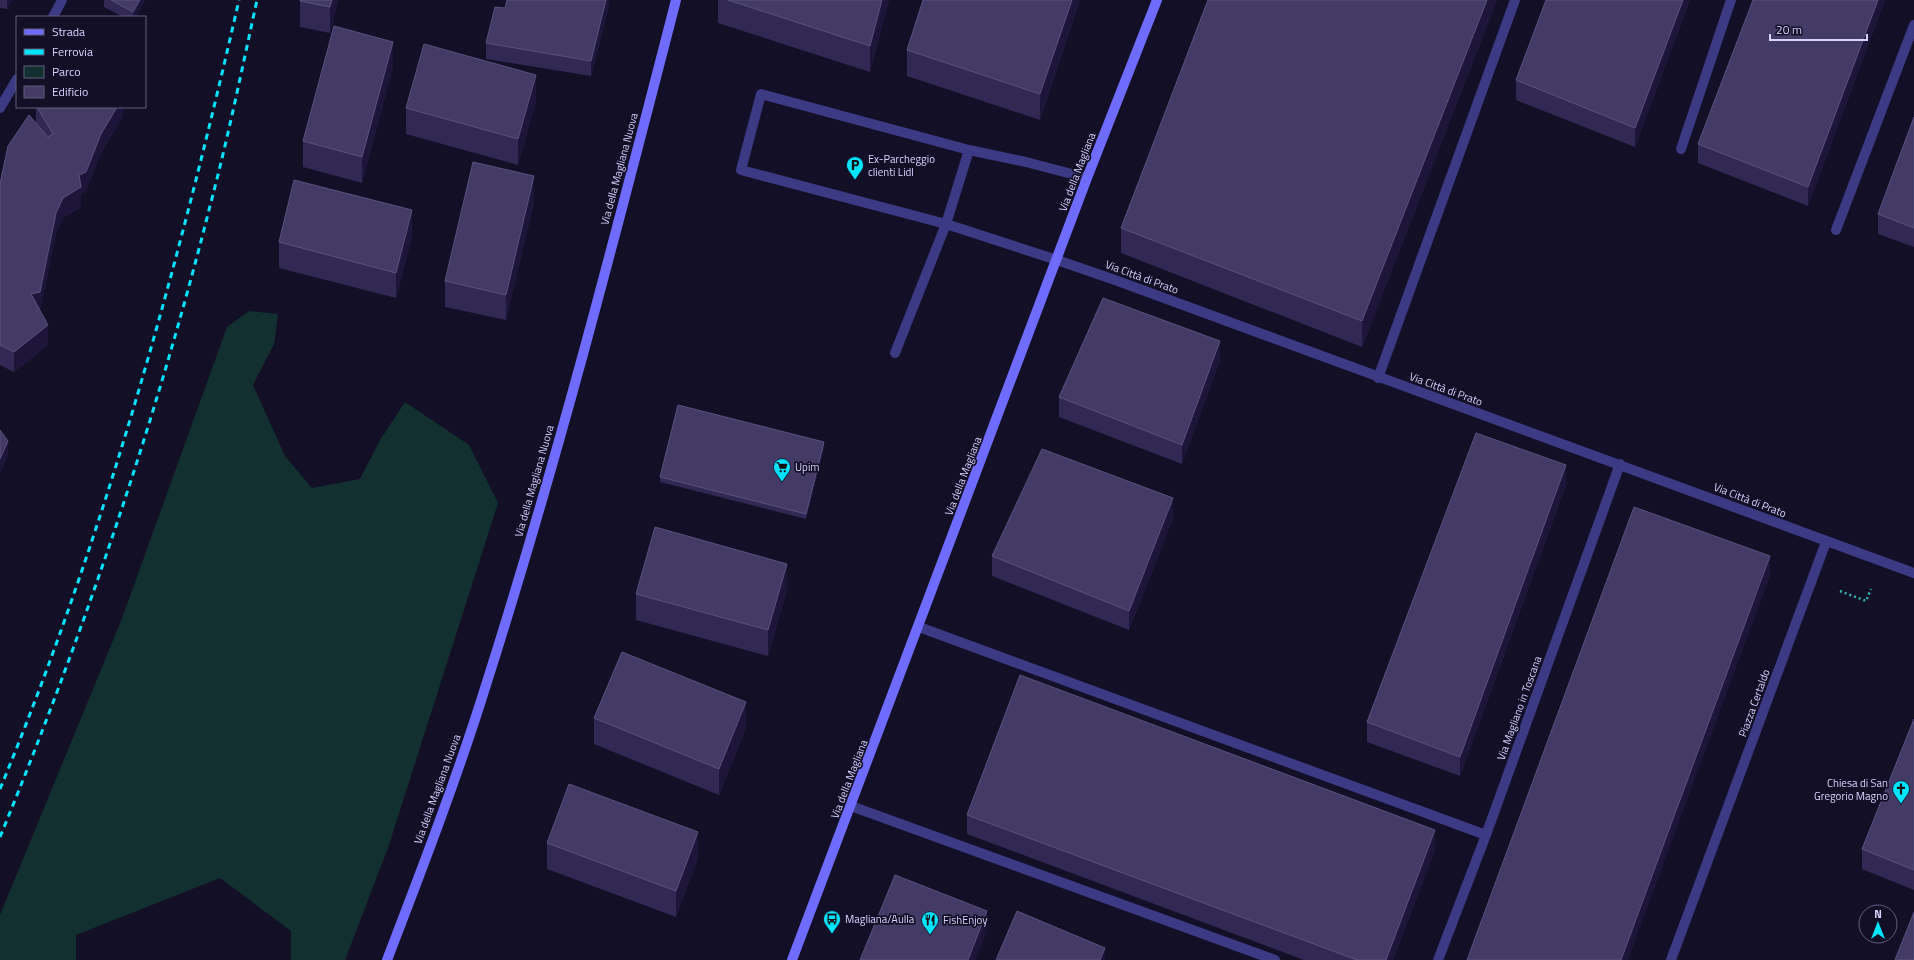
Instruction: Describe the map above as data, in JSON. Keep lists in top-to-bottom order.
{
  "streets": {
    "main road": ["Via della Magliana Nuova", "Via della Magliana"],
    "street": ["Via Città di Prato", "Piazza Certaldo", "Via Magliano in Toscana"]
  },
  "crossings": [
    ["Via della Magliana", "Via Città di Prato"],
    ["Via Città di Prato", "Piazza Certaldo"],
    ["Via Città di Prato", "Via Magliano in Toscana"]
  ],
  "places": {
    "parking": ["Ex-Parcheggio clienti Lidl"],
    "supermarket": ["Upim"],
    "church": ["Chiesa di San Gregorio Magno"],
    "bus stop": ["Magliana/Aulla"],
    "restaurant": ["FishEnjoy"]
  },
  "legend": [
    "Strada",
    "Ferrovia",
    "Parco",
    "Edificio"
  ],
  "scale_bar": "20 m",
  "north": "top"
}
